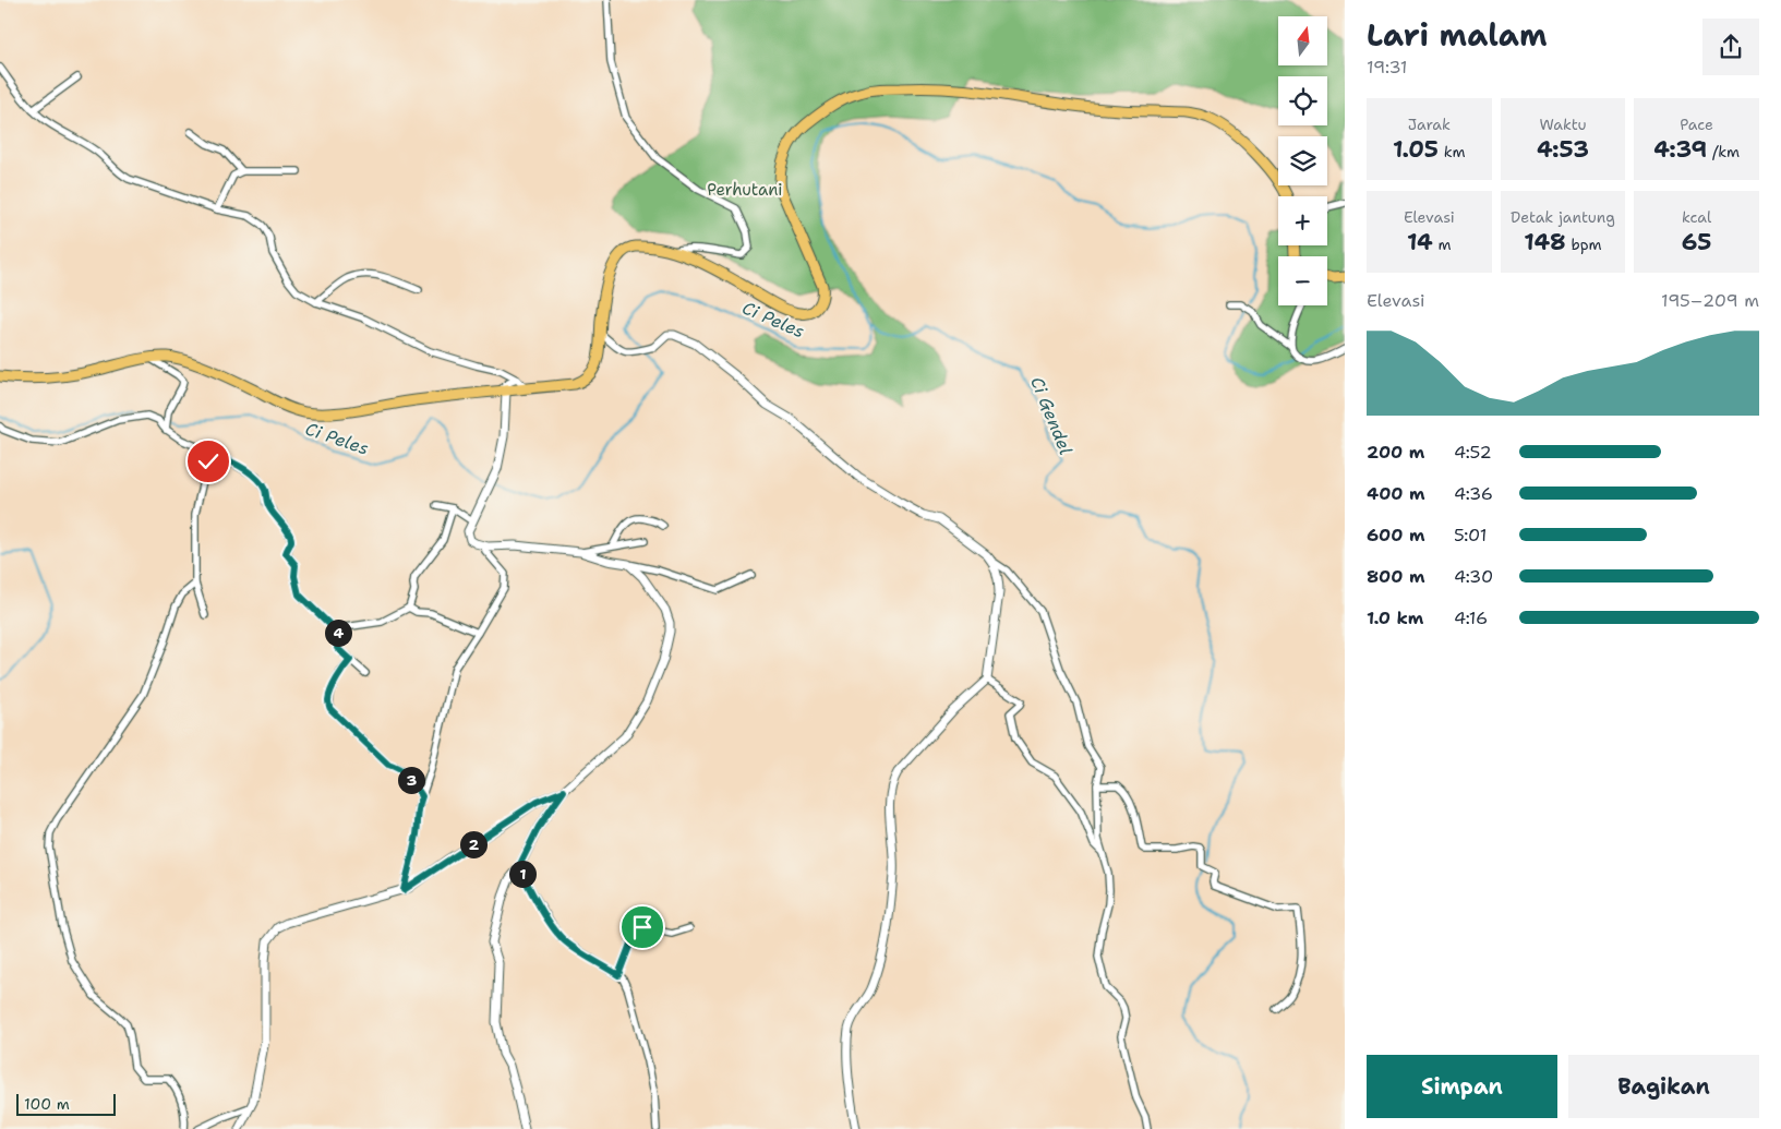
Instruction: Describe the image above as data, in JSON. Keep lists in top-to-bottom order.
{
  "water": ["Ci Peles", "Ci Gendel"],
  "parks": ["Perhutani"],
  "scale_bar": "100 m",
  "north": "top",
  "page": {
    "heading": ["Lari malam", "19:31"],
    "map_buttons": ["+", "−"],
    "stats": [
      ["Jarak", "1.05 km"],
      ["Waktu", "4:53"],
      ["Pace", "4:39 /km"],
      ["Elevasi", "14 m"],
      ["Detak jantung", "148 bpm"],
      ["kcal", "65"]
    ],
    "chart": ["Elevasi", "195–209 m"],
    "list": [
      {
        "name": "200 m",
        "note": "4:52"
      },
      {
        "name": "400 m",
        "note": "4:36"
      },
      {
        "name": "600 m",
        "note": "5:01"
      },
      {
        "name": "800 m",
        "note": "4:30"
      },
      {
        "name": "1.0 km",
        "note": "4:16"
      }
    ],
    "pins": [
      "4",
      "3",
      "2",
      "1"
    ],
    "buttons": ["Simpan", "Bagikan"],
    "scale": "100 m"
  }
}
